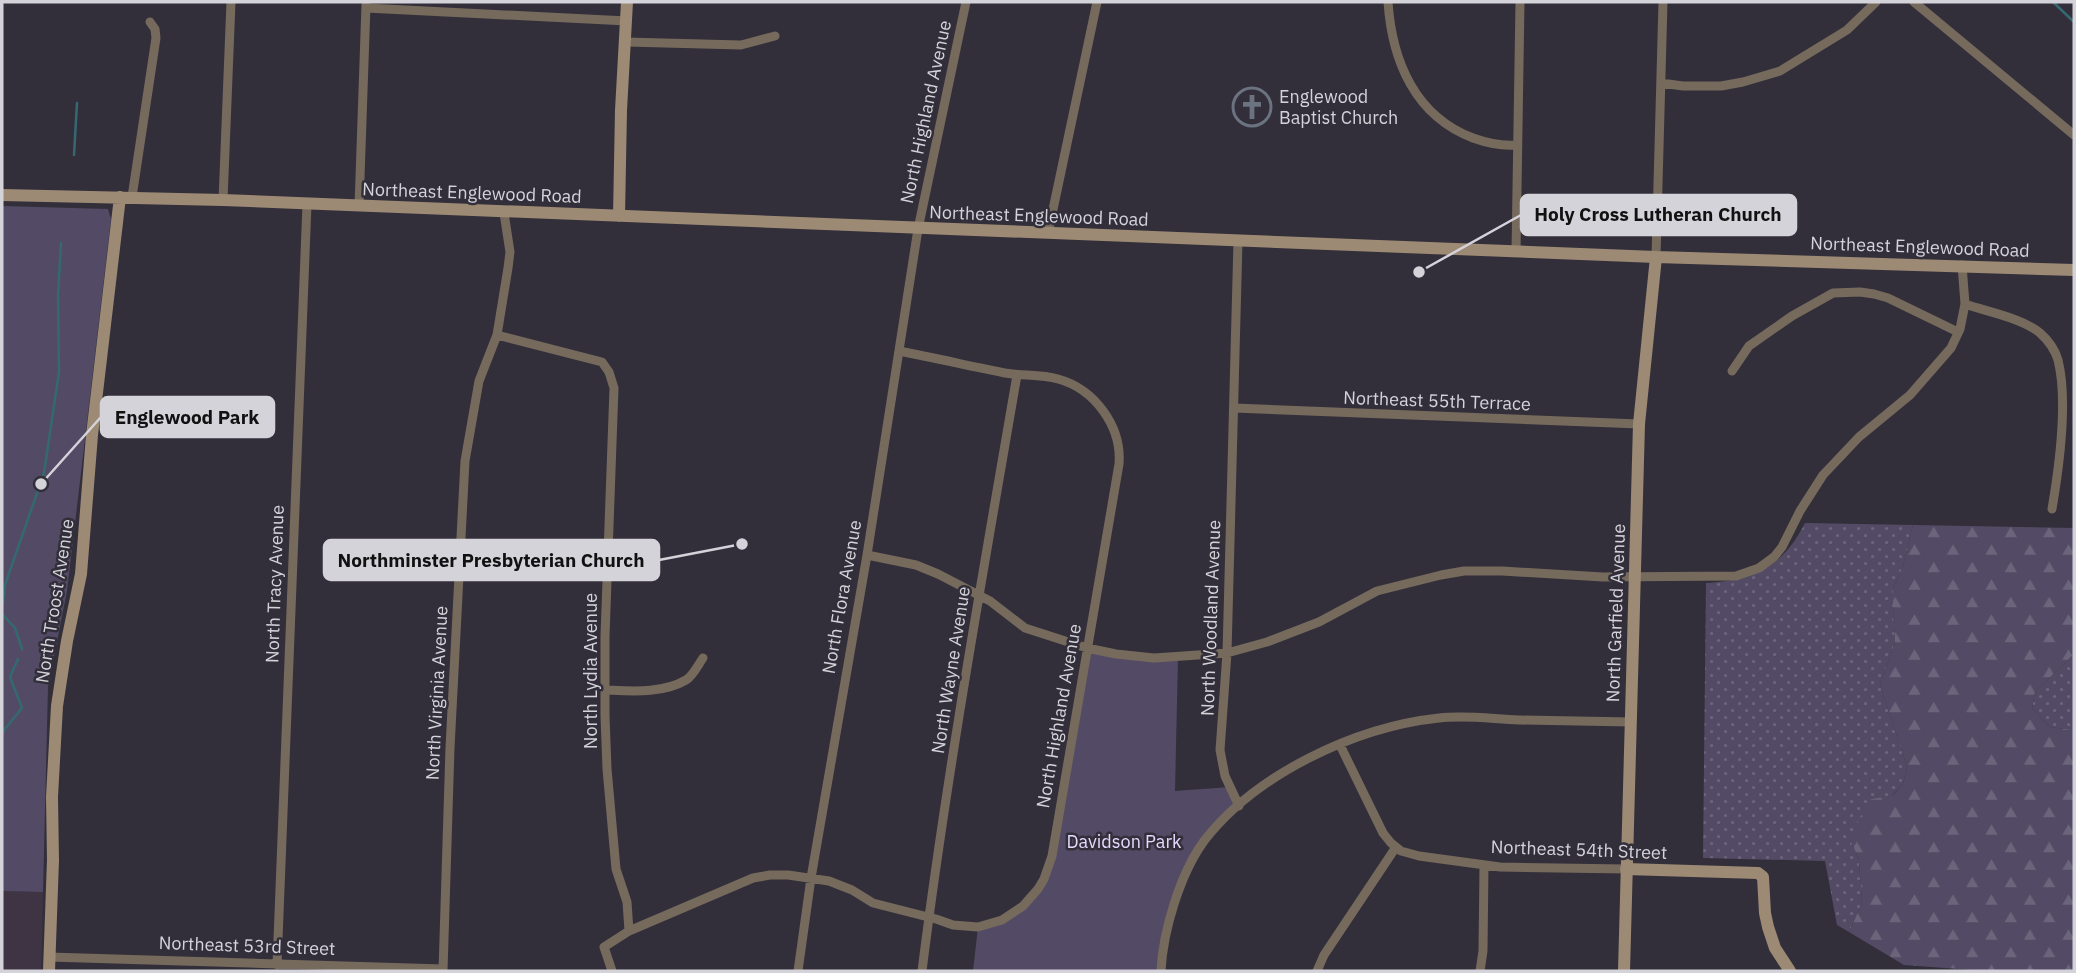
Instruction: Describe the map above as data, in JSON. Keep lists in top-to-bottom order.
{
  "streets": {
    "main road": [
      "Northeast Englewood Road",
      "North Troost Avenue",
      "North Garfield Avenue",
      "Northeast 54th Street"
    ],
    "street": [
      "North Highland Avenue",
      "Northeast 55th Terrace",
      "North Tracy Avenue",
      "North Flora Avenue",
      "North Woodland Avenue",
      "North Wayne Avenue",
      "North Lydia Avenue",
      "North Virginia Avenue",
      "Northeast 53rd Street"
    ]
  },
  "crossings": [
    ["North Highland Avenue", "Northeast Englewood Road"],
    ["North Highland Avenue", "North Flora Avenue"],
    ["North Highland Avenue", "North Wayne Avenue"],
    ["Northeast Englewood Road", "North Tracy Avenue"],
    ["Northeast Englewood Road", "North Flora Avenue"],
    ["Northeast Englewood Road", "North Troost Avenue"],
    ["Northeast Englewood Road", "North Garfield Avenue"],
    ["Northeast Englewood Road", "North Woodland Avenue"],
    ["Northeast Englewood Road", "North Virginia Avenue"],
    ["Northeast 55th Terrace", "North Garfield Avenue"],
    ["Northeast 55th Terrace", "North Woodland Avenue"],
    ["North Tracy Avenue", "Northeast 53rd Street"],
    ["North Troost Avenue", "Northeast 53rd Street"],
    ["North Garfield Avenue", "Northeast 54th Street"],
    ["North Lydia Avenue", "North Virginia Avenue"],
    ["North Virginia Avenue", "Northeast 53rd Street"]
  ],
  "parks": ["Davidson Park"],
  "places": {
    "church": ["Englewood Baptist Church"],
    "other": ["Holy Cross Lutheran Church", "Englewood Park", "Northminster Presbyterian Church"]
  }
}
